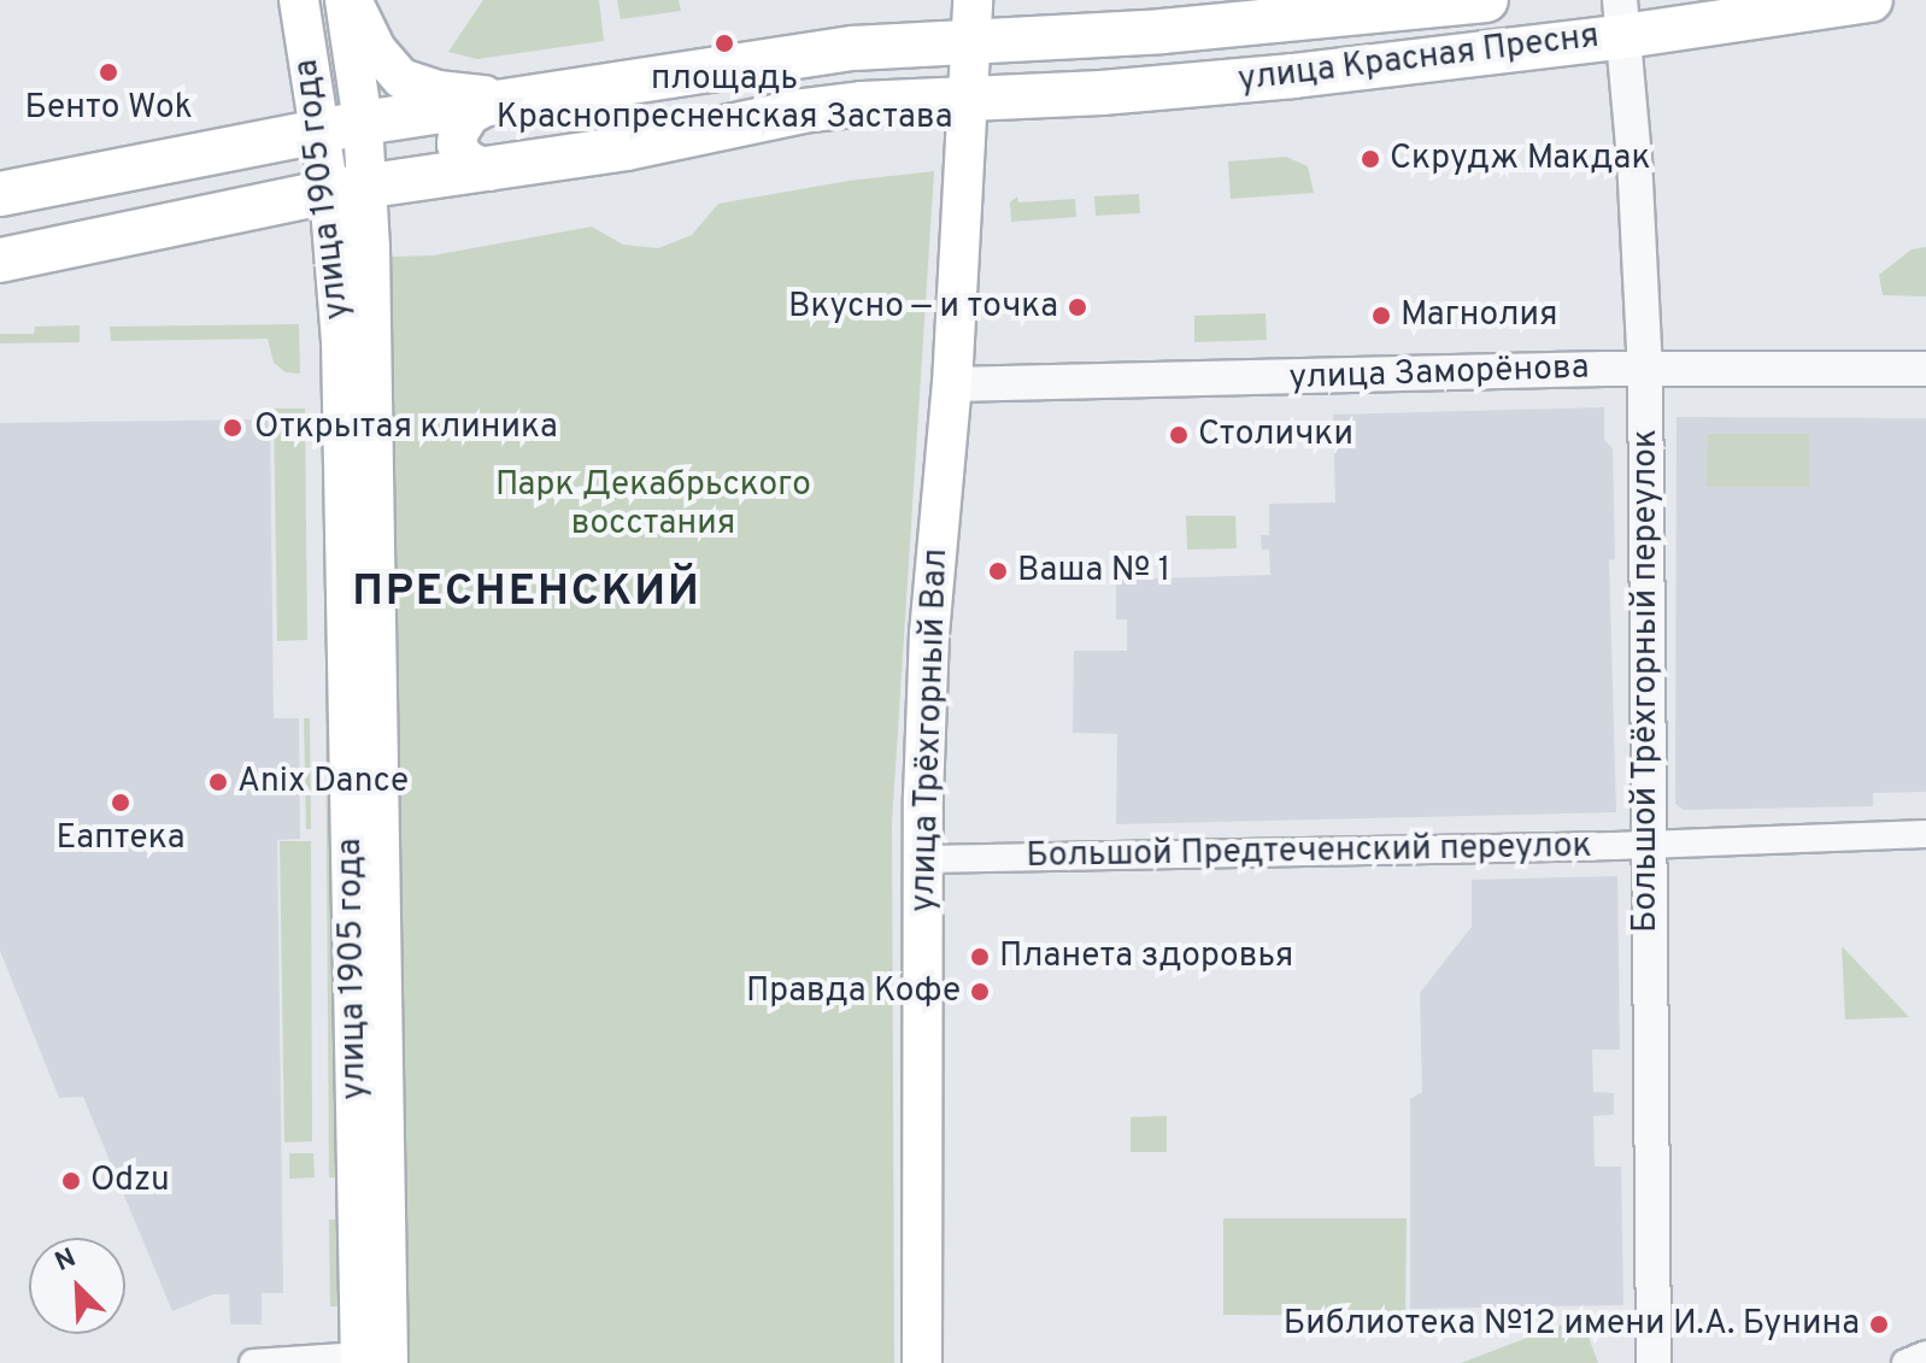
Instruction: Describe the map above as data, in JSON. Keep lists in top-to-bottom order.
{
  "streets": {
    "main road": ["улица Красная Пресня", "улица 1905 года", "улица Трёхгорный Вал"],
    "street": ["улица Заморёнова", "Большой Трёхгорный переулок", "Большой Предтеченский переулок"]
  },
  "crossings": [
    ["улица Красная Пресня", "Большой Трёхгорный переулок"],
    ["улица Красная Пресня", "улица Трёхгорный Вал"],
    ["улица Заморёнова", "Большой Трёхгорный переулок"],
    ["улица Заморёнова", "улица Трёхгорный Вал"],
    ["Большой Трёхгорный переулок", "Большой Предтеченский переулок"],
    ["улица Трёхгорный Вал", "Большой Предтеченский переулок"]
  ],
  "districts": ["ПРЕСНЕНСКИЙ"],
  "parks": ["Парк Декабрьского восстания"],
  "places": [
    "площадь Краснопресненская Застава",
    "Бенто Wok",
    "Скрудж Макдак",
    "Вкусно — и точка",
    "Магнолия",
    "Открытая клиника",
    "Столички",
    "Ваша № 1",
    "Anix Dance",
    "Еаптека",
    "Планета здоровья",
    "Правда Кофе",
    "Odzu",
    "Библиотека №12 имени И.А. Бунина"
  ],
  "north": "top left"
}
